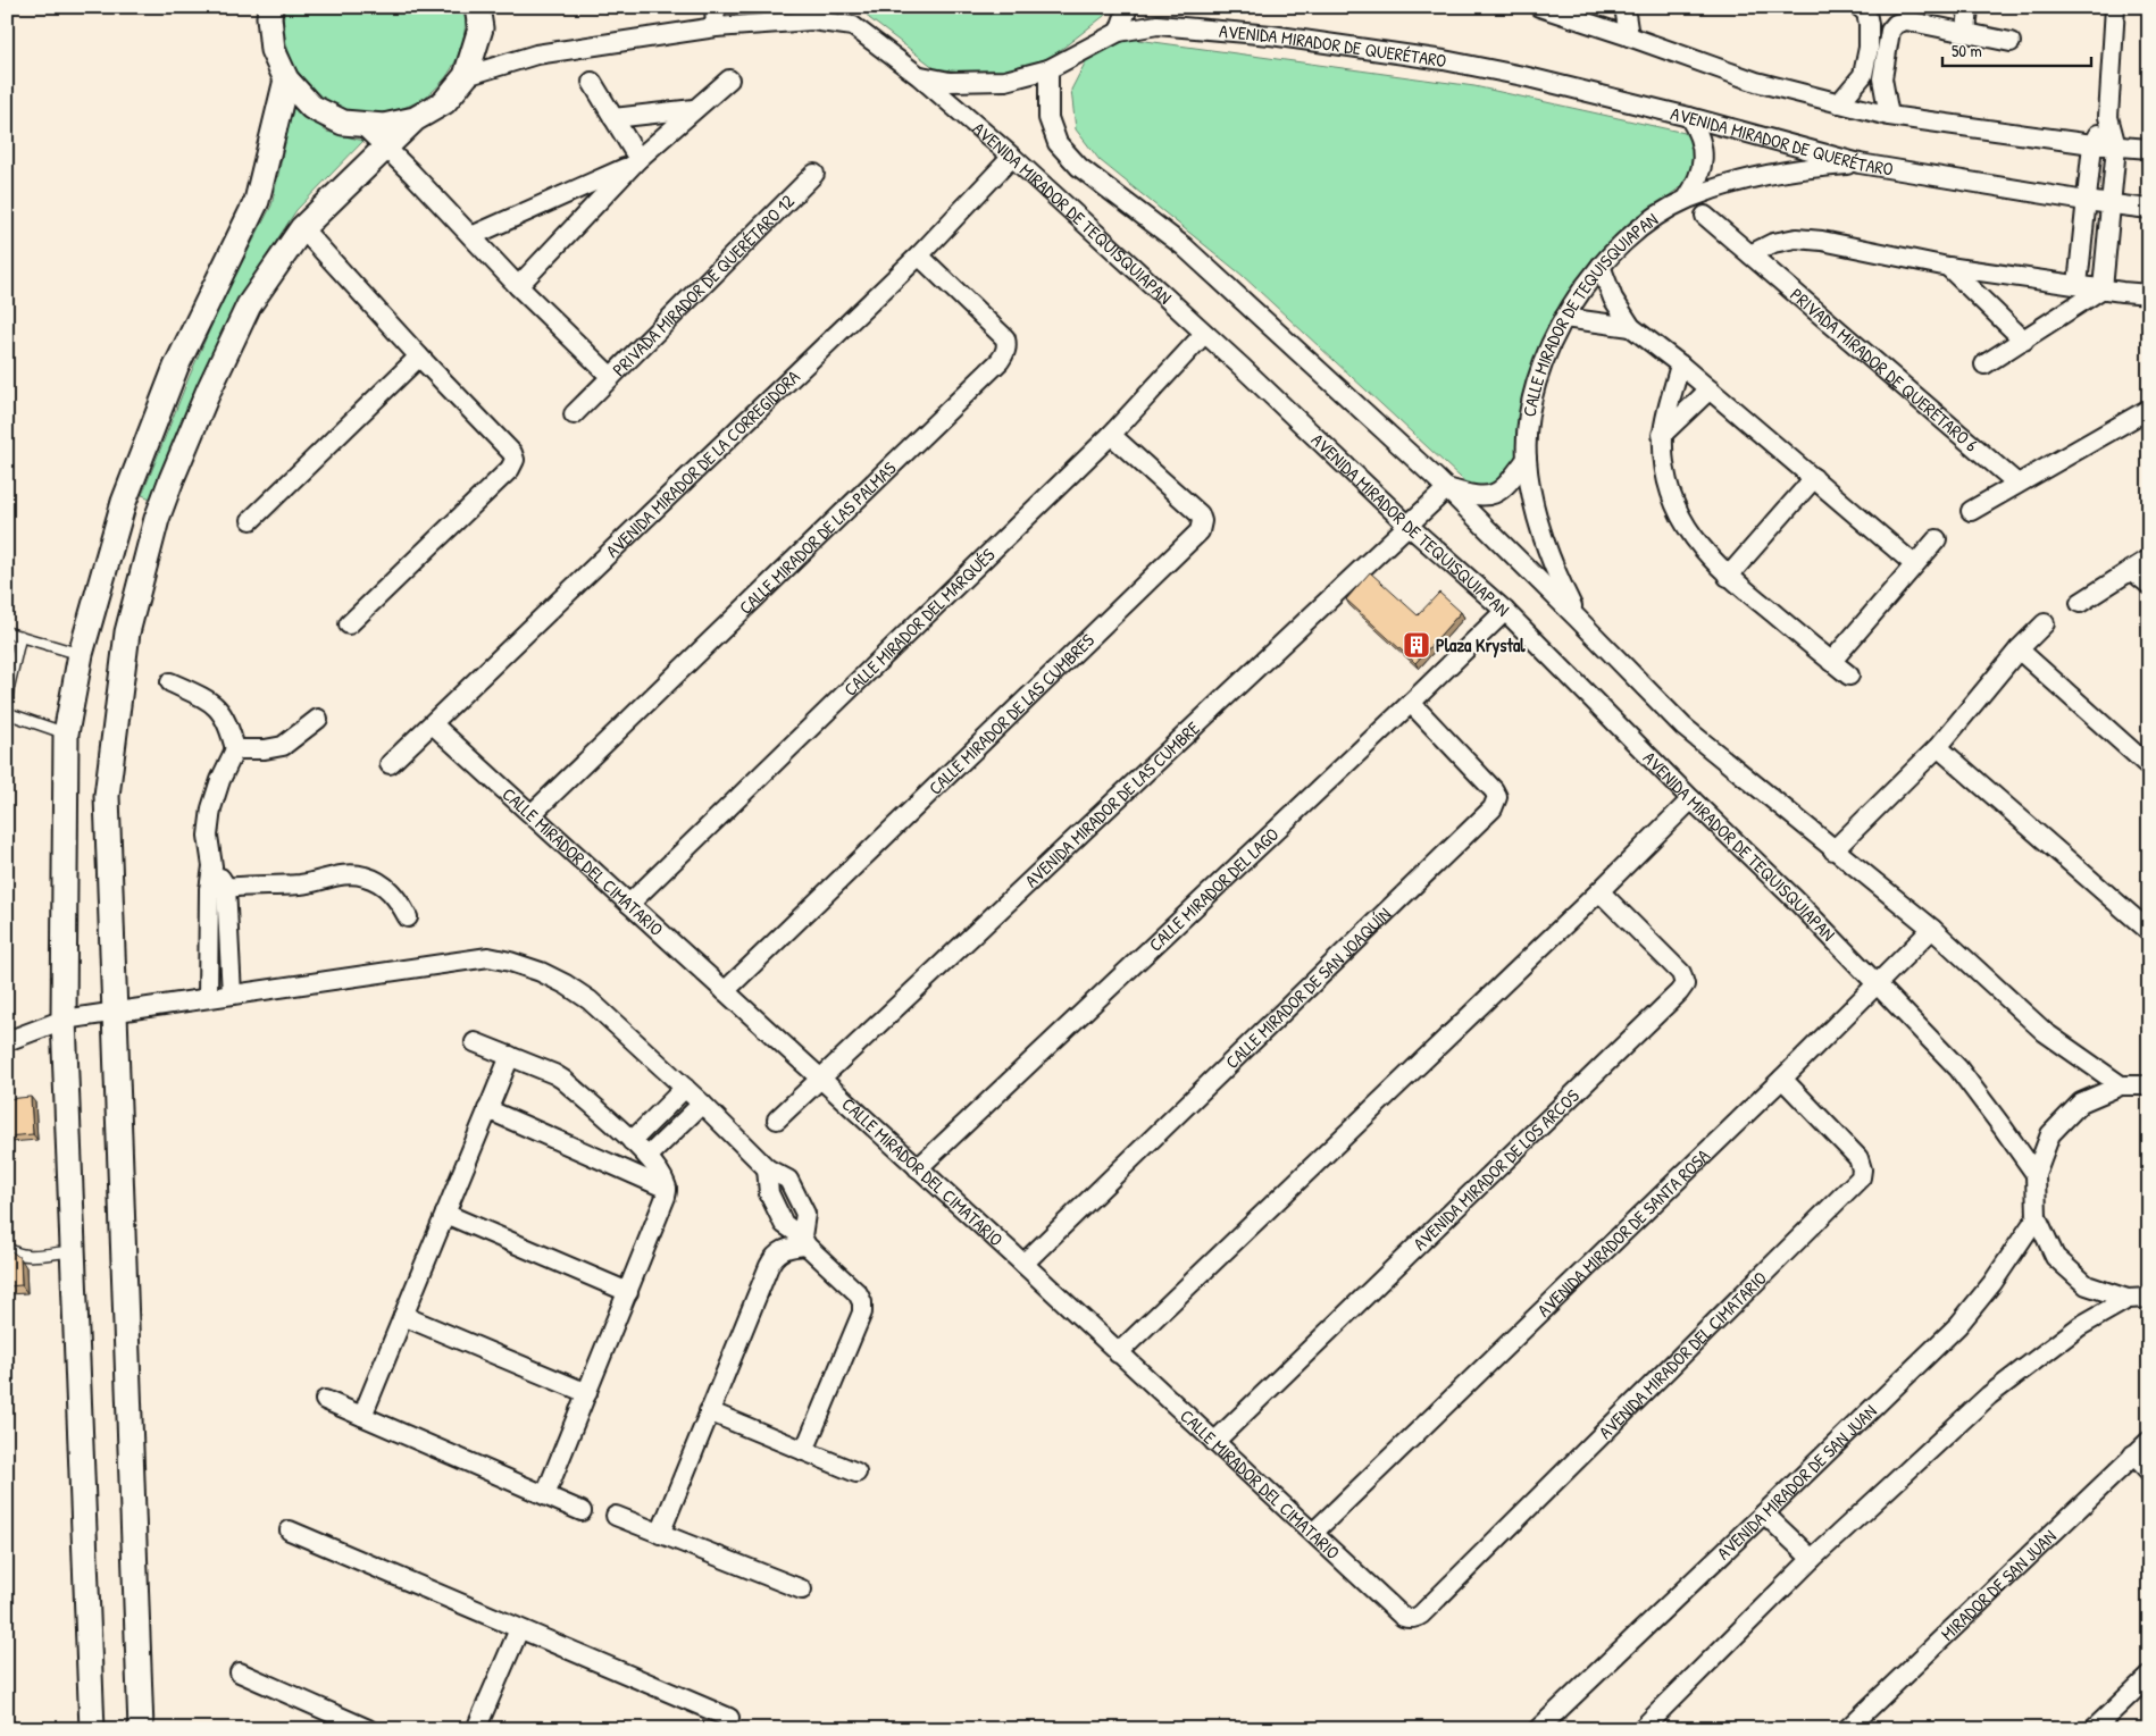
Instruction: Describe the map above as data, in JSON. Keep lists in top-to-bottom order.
{
  "streets": {
    "street": [
      "AVENIDA MIRADOR DE QUERÉTARO",
      "AVENIDA MIRADOR DE TEQUISQUIAPAN",
      "PRIVADA MIRADOR DE QUERÉTARO 12",
      "CALLE MIRADOR DE TEQUISQUIAPAN",
      "PRIVADA MIRADOR DE QUERÉTARO 6",
      "AVENIDA MIRADOR DE LA CORREGIDORA",
      "CALLE MIRADOR DE LAS PALMAS",
      "CALLE MIRADOR DEL MARQUÉS",
      "CALLE MIRADOR DE LAS CUMBRES",
      "AVENIDA MIRADOR DE LAS CUMBRE",
      "CALLE MIRADOR DEL CIMATARIO",
      "CALLE MIRADOR DEL LAGO",
      "CALLE MIRADOR DE SAN JOAQUÍN",
      "AVENIDA MIRADOR DE LOS ARCOS",
      "AVENIDA MIRADOR DE SANTA ROSA",
      "AVENIDA MIRADOR DEL CIMATARIO",
      "AVENIDA MIRADOR DE SAN JUAN",
      "MIRADOR DE SAN JUAN"
    ]
  },
  "crossings": [
    ["AVENIDA MIRADOR DE QUERÉTARO", "AVENIDA MIRADOR DE TEQUISQUIAPAN"],
    ["AVENIDA MIRADOR DE QUERÉTARO", "CALLE MIRADOR DE TEQUISQUIAPAN"],
    ["AVENIDA MIRADOR DE TEQUISQUIAPAN", "AVENIDA MIRADOR DE LA CORREGIDORA"],
    ["AVENIDA MIRADOR DE TEQUISQUIAPAN", "CALLE MIRADOR DEL MARQUÉS"],
    ["AVENIDA MIRADOR DE TEQUISQUIAPAN", "AVENIDA MIRADOR DE LAS CUMBRE"],
    ["AVENIDA MIRADOR DE TEQUISQUIAPAN", "CALLE MIRADOR DEL LAGO"],
    ["AVENIDA MIRADOR DE TEQUISQUIAPAN", "AVENIDA MIRADOR DE SANTA ROSA"],
    ["AVENIDA MIRADOR DE LA CORREGIDORA", "CALLE MIRADOR DE LAS PALMAS"],
    ["AVENIDA MIRADOR DE LA CORREGIDORA", "CALLE MIRADOR DEL CIMATARIO"],
    ["CALLE MIRADOR DE LAS PALMAS", "CALLE MIRADOR DEL CIMATARIO"],
    ["CALLE MIRADOR DEL MARQUÉS", "CALLE MIRADOR DE LAS CUMBRES"],
    ["CALLE MIRADOR DEL MARQUÉS", "CALLE MIRADOR DEL CIMATARIO"],
    ["CALLE MIRADOR DE LAS CUMBRES", "CALLE MIRADOR DEL CIMATARIO"],
    ["AVENIDA MIRADOR DE LAS CUMBRE", "CALLE MIRADOR DEL CIMATARIO"],
    ["CALLE MIRADOR DEL CIMATARIO", "CALLE MIRADOR DEL LAGO"],
    ["CALLE MIRADOR DEL CIMATARIO", "CALLE MIRADOR DE SAN JOAQUÍN"],
    ["CALLE MIRADOR DEL CIMATARIO", "AVENIDA MIRADOR DE LOS ARCOS"],
    ["CALLE MIRADOR DEL CIMATARIO", "AVENIDA MIRADOR DE SANTA ROSA"],
    ["CALLE MIRADOR DEL CIMATARIO", "AVENIDA MIRADOR DEL CIMATARIO"],
    ["CALLE MIRADOR DEL LAGO", "CALLE MIRADOR DE SAN JOAQUÍN"],
    ["AVENIDA MIRADOR DE SANTA ROSA", "AVENIDA MIRADOR DEL CIMATARIO"]
  ],
  "places": {
    "building": ["Plaza Krystal"]
  },
  "scale_bar": "50 m"
}
